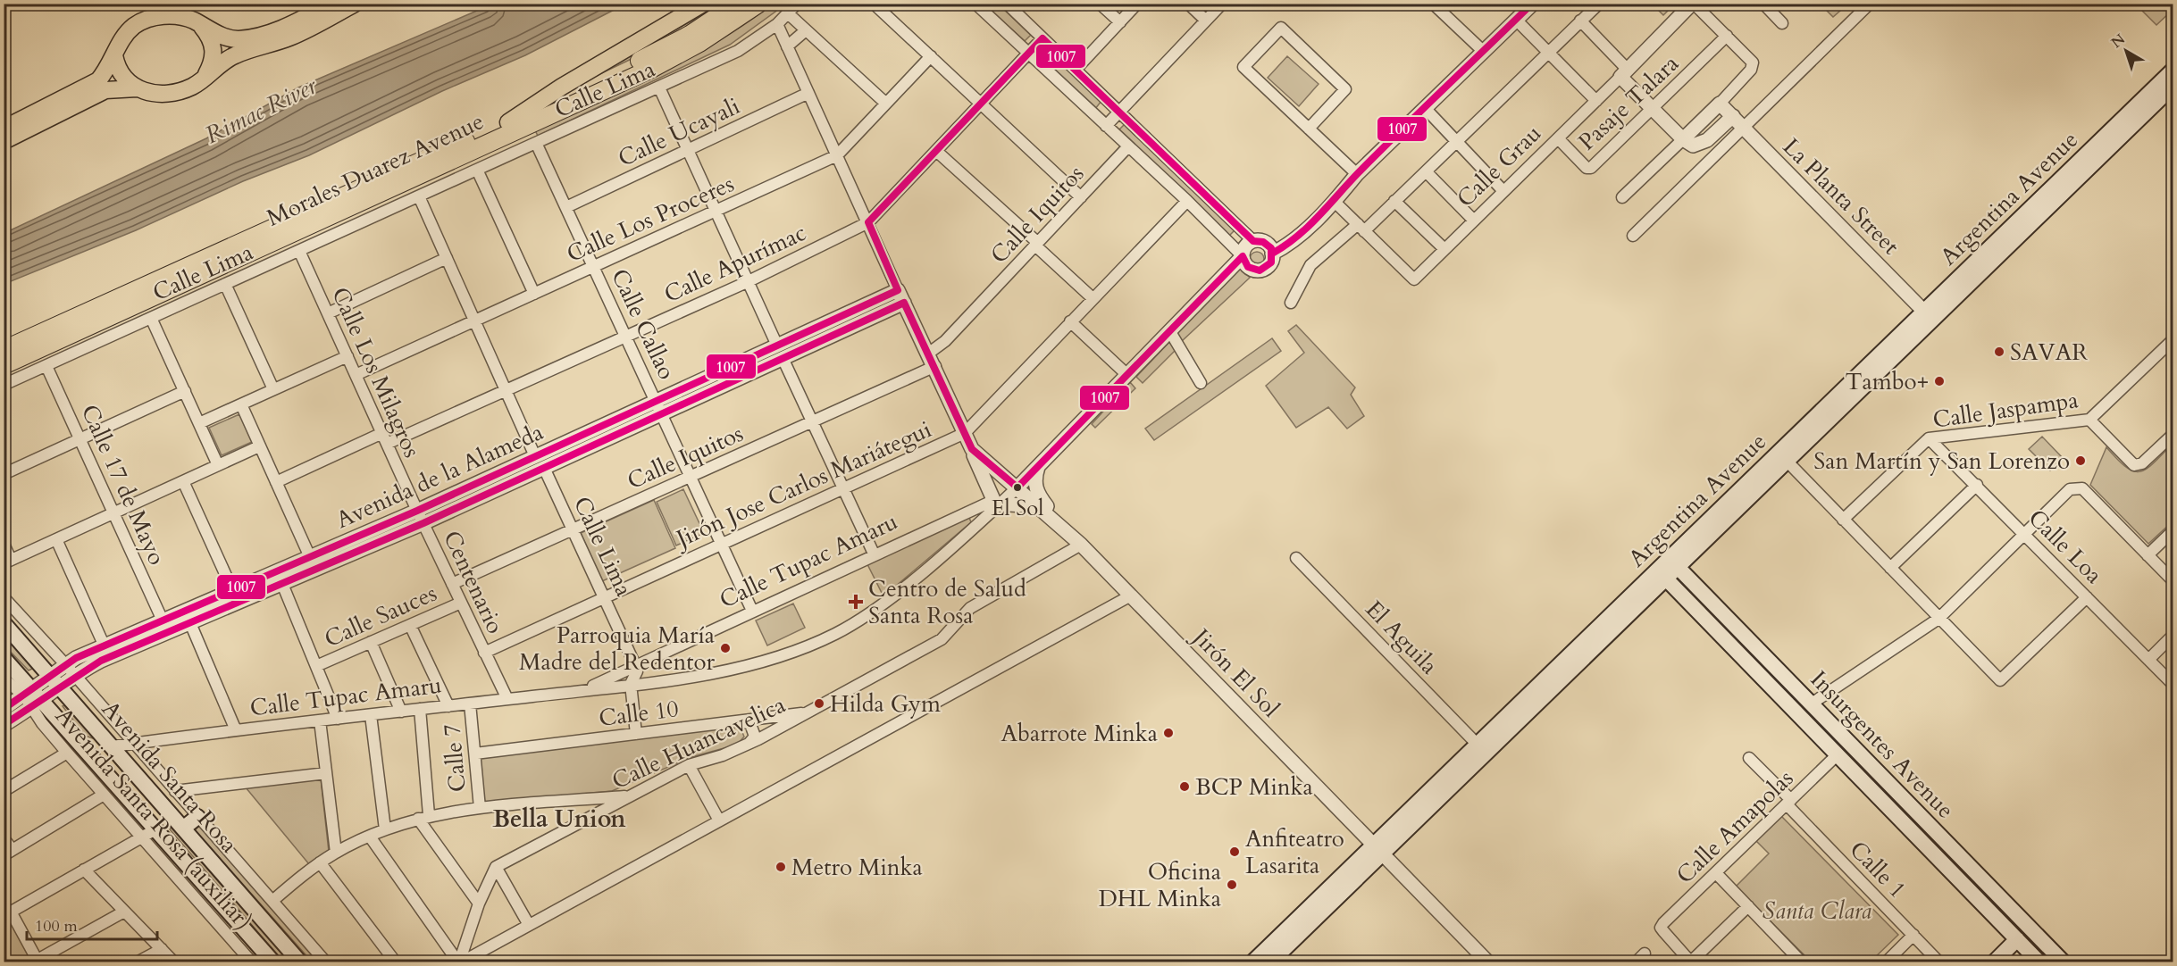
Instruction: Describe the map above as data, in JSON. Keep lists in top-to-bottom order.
{
  "streets": {
    "highway": ["Morales Duarez Avenue"],
    "main road": ["Argentina Avenue", "Insurgentes Avenue", "Avenida Santa Rosa"],
    "street": [
      "Calle Lima",
      "Pasaje Talara",
      "Calle Ucayali",
      "Calle Grau",
      "La Planta Street",
      "Calle Iquitos",
      "Calle Los Proceres",
      "Calle Apurímac",
      "Calle Callao",
      "Calle Los Milagros",
      "Calle Jaspampa",
      "Avenida de la Alameda",
      "Jirón Jose Carlos Mariátegui",
      "Calle 17 de Mayo",
      "Calle Loa",
      "Calle Tupac Amaru",
      "Centenario",
      "Calle Sauces",
      "El Aguila",
      "Jirón El Sol",
      "Calle 10",
      "Calle Huancavelica",
      "Calle 7",
      "Avenida Santa Rosa (auxiliar)",
      "Calle Amapolas",
      "Calle 1"
    ]
  },
  "crossings": [
    ["Calle Lima", "Calle Iquitos"],
    ["Calle Lima", "Calle Callao"],
    ["Calle Lima", "Calle Los Milagros"],
    ["Calle Lima", "Avenida de la Alameda"],
    ["Calle Lima", "Jirón Jose Carlos Mariátegui"],
    ["Calle Lima", "Calle 17 de Mayo"],
    ["Calle Lima", "Calle Tupac Amaru"],
    ["Pasaje Talara", "Calle Grau"],
    ["Calle Ucayali", "Calle Callao"],
    ["La Planta Street", "Argentina Avenue"],
    ["Argentina Avenue", "El Aguila"],
    ["Argentina Avenue", "Jirón El Sol"],
    ["Argentina Avenue", "Insurgentes Avenue"],
    ["Calle Iquitos", "Calle Callao"],
    ["Calle Iquitos", "Centenario"],
    ["Calle Los Proceres", "Calle Callao"],
    ["Calle Los Proceres", "Calle Los Milagros"],
    ["Calle Apurímac", "Calle Callao"],
    ["Calle Apurímac", "Calle Los Milagros"],
    ["Calle Callao", "Avenida de la Alameda"],
    ["Calle Callao", "Jirón Jose Carlos Mariátegui"],
    ["Calle Callao", "Calle Tupac Amaru"],
    ["Calle Los Milagros", "Avenida de la Alameda"],
    ["Calle Los Milagros", "Centenario"],
    ["Calle Jaspampa", "Calle Loa"],
    ["Avenida de la Alameda", "Calle 17 de Mayo"],
    ["Avenida de la Alameda", "Centenario"],
    ["Avenida de la Alameda", "Avenida Santa Rosa"],
    ["Avenida de la Alameda", "Avenida Santa Rosa (auxiliar)"],
    ["Jirón Jose Carlos Mariátegui", "Centenario"],
    ["Calle Tupac Amaru", "Centenario"],
    ["Calle Tupac Amaru", "Jirón El Sol"],
    ["Calle Tupac Amaru", "Calle 7"],
    ["Calle Tupac Amaru", "Avenida Santa Rosa"],
    ["Calle Tupac Amaru", "Avenida Santa Rosa (auxiliar)"],
    ["Centenario", "Calle Sauces"],
    ["Jirón El Sol", "Calle Huancavelica"],
    ["Calle 10", "Calle Huancavelica"],
    ["Calle 10", "Calle 7"],
    ["Insurgentes Avenue", "Calle Amapolas"],
    ["Avenida Santa Rosa", "Avenida Santa Rosa (auxiliar)"],
    ["Calle Amapolas", "Calle 1"]
  ],
  "districts": ["Bella Union"],
  "water": ["Rimac River"],
  "parks": ["Santa Clara"],
  "places": {
    "other": [
      "SAVAR",
      "Tambo+",
      "San Martín y San Lorenzo",
      "El Sol",
      "Parroquia María Madre del Redentor",
      "Hilda Gym",
      "Abarrote Minka",
      "BCP Minka",
      "Anfiteatro Lasarita",
      "Metro Minka",
      "Oficina DHL Minka"
    ],
    "health": ["Centro de Salud Santa Rosa"]
  },
  "lines": ["transit line 1007"],
  "scale_bar": "100 m",
  "north": "top left"
}
